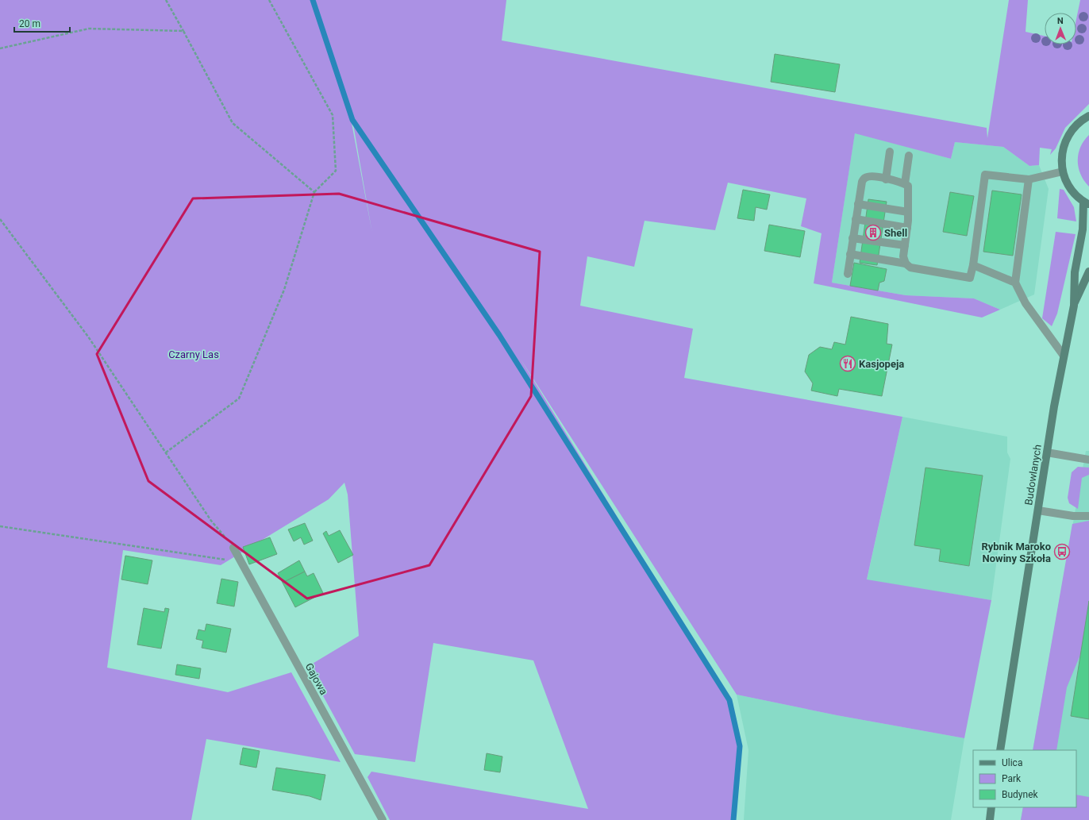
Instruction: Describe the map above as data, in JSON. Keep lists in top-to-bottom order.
{
  "streets": {
    "main road": ["Budowlanych"],
    "street": ["Gajowa"]
  },
  "parks": ["Czarny Las"],
  "places": {
    "building": ["Shell"],
    "restaurant": ["Kasjopeja"],
    "bus stop": ["Rybnik Maroko Nowiny Szkoła"]
  },
  "legend": ["Ulica", "Park", "Budynek"],
  "scale_bar": "20 m",
  "north": "top"
}
